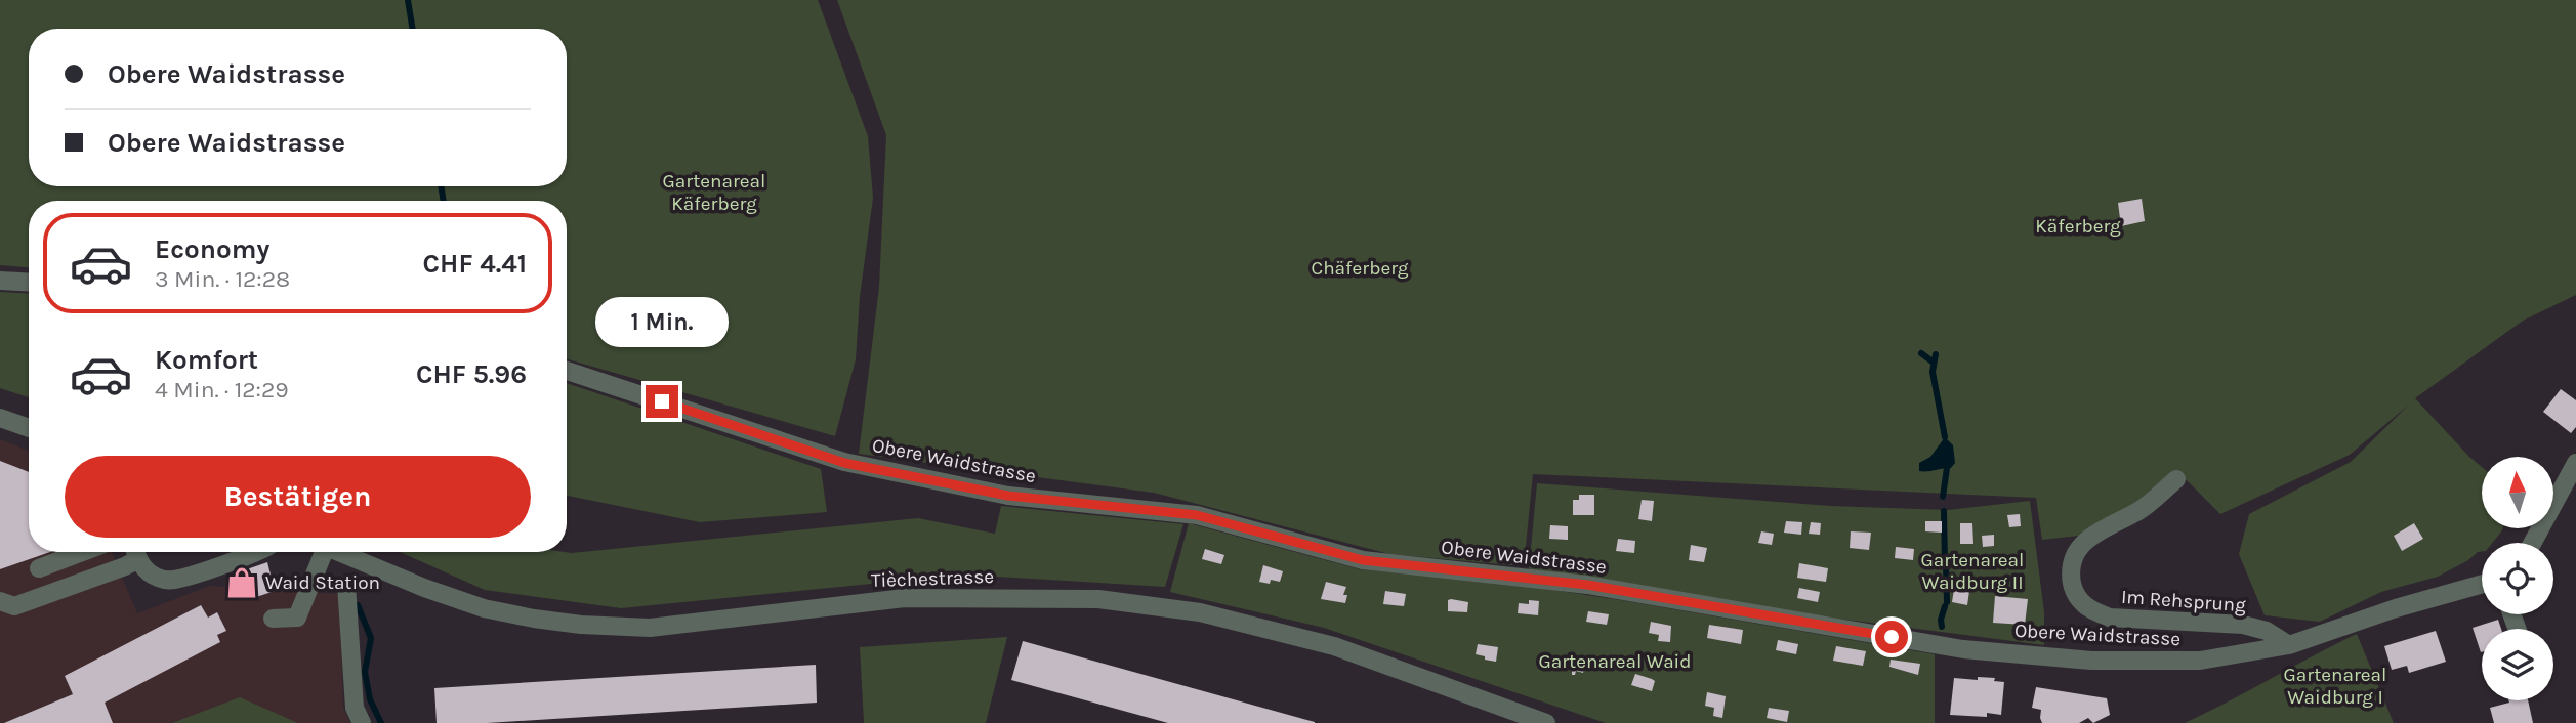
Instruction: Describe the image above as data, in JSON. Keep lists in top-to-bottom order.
{
  "streets": {
    "street": ["Obere Waidstrasse", "Tièchestrasse", "Im Rehsprung"]
  },
  "crossings": [
    ["Obere Waidstrasse", "Im Rehsprung"]
  ],
  "parks": [
    "Gartenareal Käferberg",
    "Käferberg",
    "Chäferberg",
    "Gartenareal Waidburg II",
    "Gartenareal Waid",
    "Gartenareal Waidburg I"
  ],
  "places": {
    "shop": ["Waid Station"]
  },
  "north": "top",
  "page": {
    "banner": ["Obere Waidstrasse", "Obere Waidstrasse"],
    "list": [
      {
        "name": "Economy",
        "note": "3 Min. · 12:28",
        "value": "CHF 4.41"
      },
      {
        "name": "Komfort",
        "note": "4 Min. · 12:29",
        "value": "CHF 5.96"
      }
    ],
    "bubble": "1 Min.",
    "buttons": "Bestätigen"
  }
}
